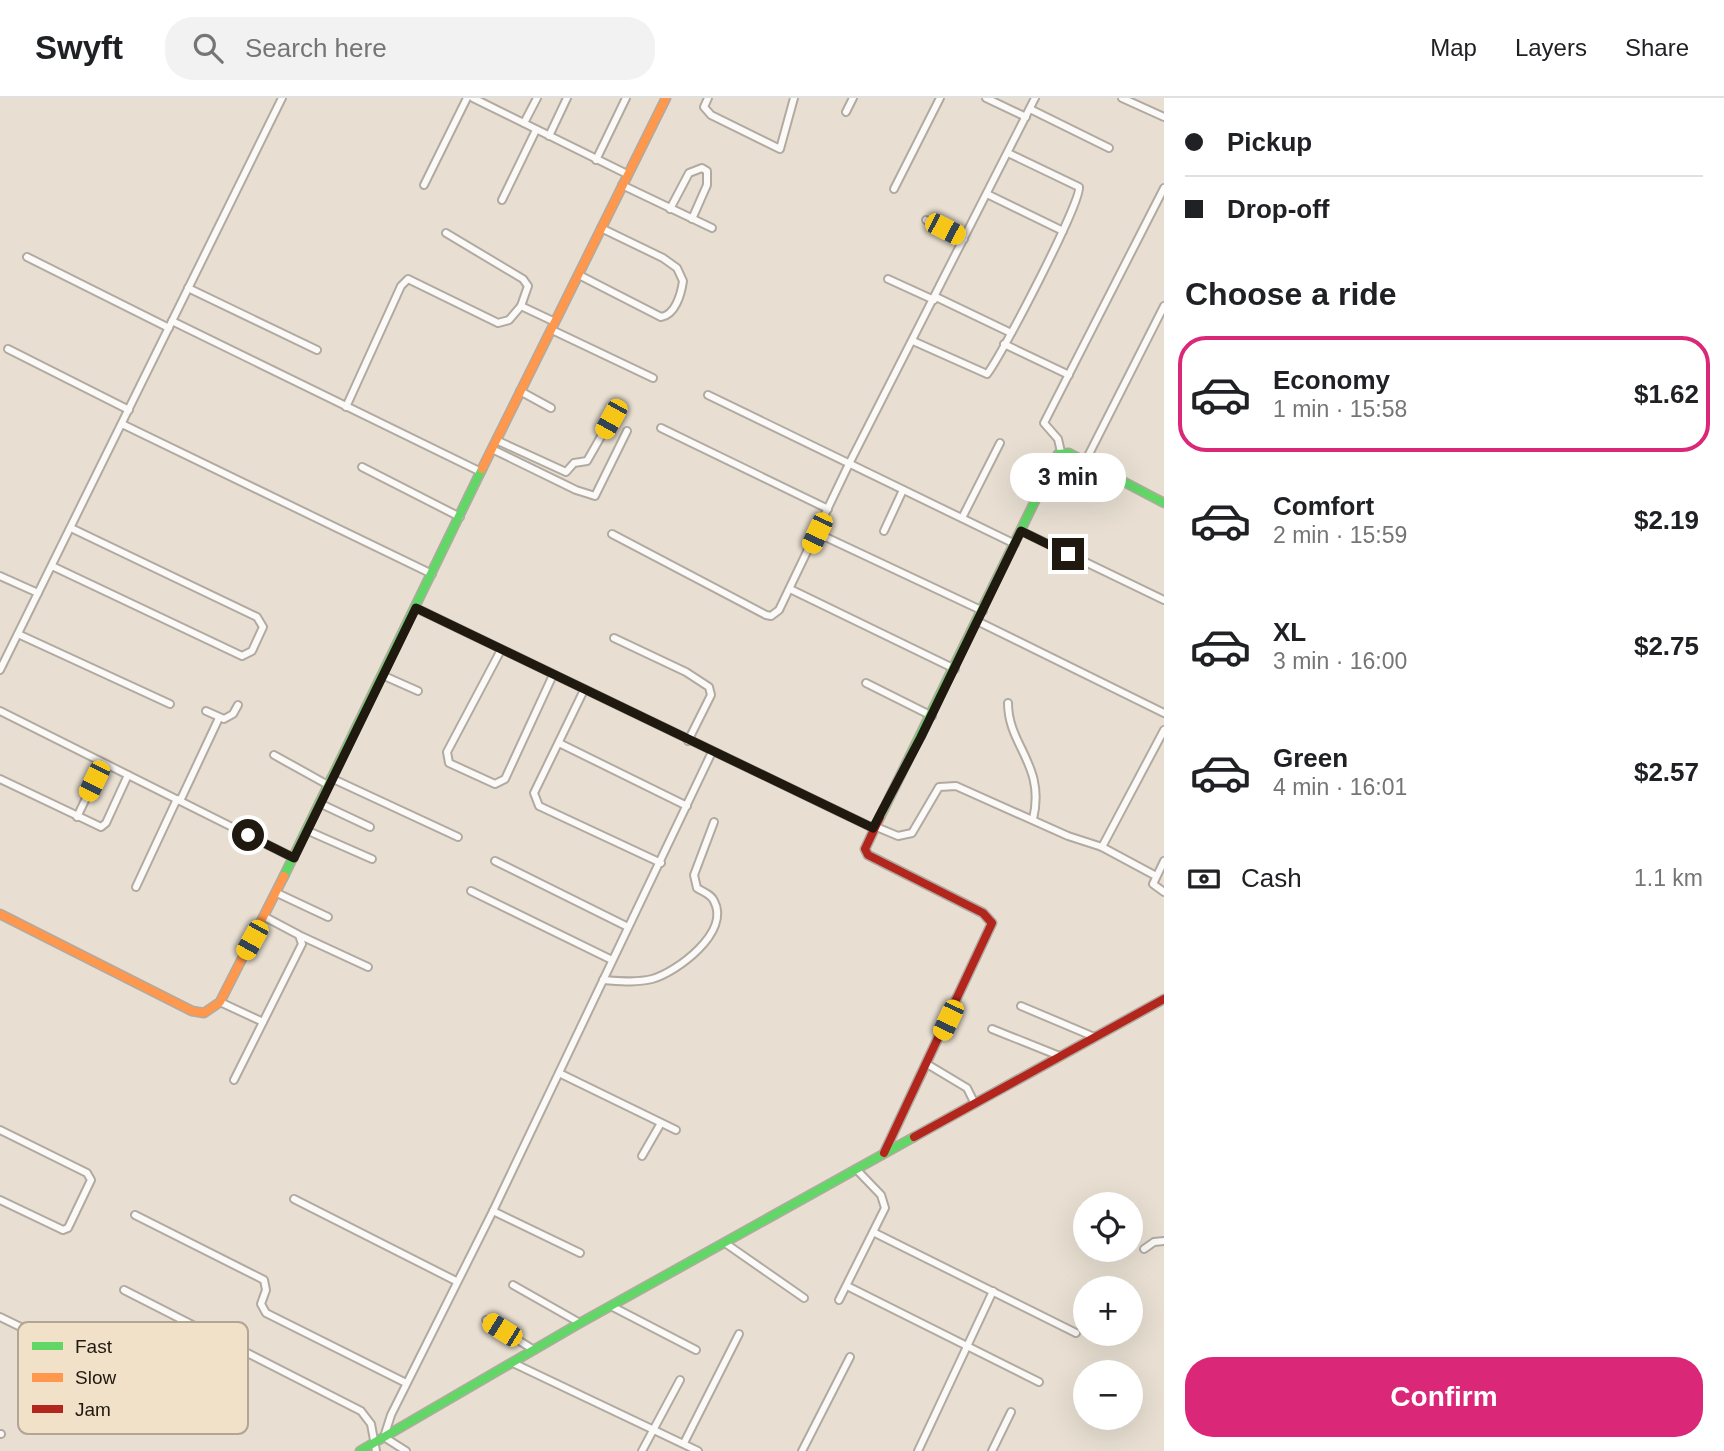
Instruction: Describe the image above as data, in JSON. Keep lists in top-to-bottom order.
{
  "legend": ["Fast", "Slow", "Jam"],
  "page": {
    "header": "Swyft",
    "search": "Search here",
    "nav": ["Map", "Layers", "Share"],
    "banner": ["Pickup", "Drop-off"],
    "heading": "Choose a ride",
    "list": [
      {
        "name": "Economy",
        "note": "1 min · 15:58",
        "value": "$1.62"
      },
      {
        "name": "Comfort",
        "note": "2 min · 15:59",
        "value": "$2.19"
      },
      {
        "name": "XL",
        "note": "3 min · 16:00",
        "value": "$2.75"
      },
      {
        "name": "Green",
        "note": "4 min · 16:01",
        "value": "$2.57"
      }
    ],
    "bubble": "3 min",
    "pay": ["Cash", "1.1 km"],
    "map_buttons": ["+", "−"],
    "buttons": "Confirm"
  }
}
